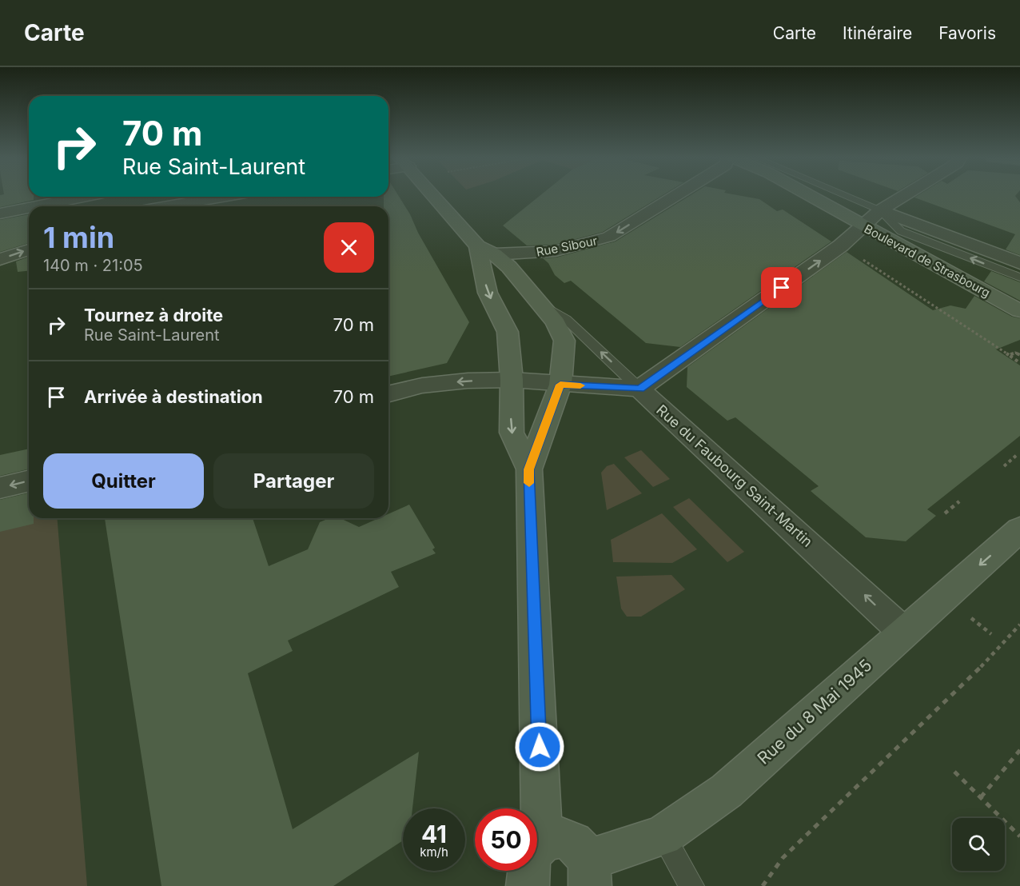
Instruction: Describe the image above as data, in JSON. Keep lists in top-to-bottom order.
{
  "streets": {
    "main road": ["Boulevard de Strasbourg", "Rue du Faubourg Saint-Martin", "Rue du 8 Mai 1945"],
    "street": ["Rue Sibour"]
  },
  "crossings": [
    ["Rue Sibour", "Rue du Faubourg Saint-Martin"],
    ["Rue du Faubourg Saint-Martin", "Rue du 8 Mai 1945"]
  ],
  "page": {
    "header": "Carte",
    "nav": ["Carte", "Itinéraire", "Favoris"],
    "turn": ["70 m", "Rue Saint-Laurent"],
    "heading": ["1 min", "140 m · 21:05"],
    "list": [
      {
        "name": "Tournez à droite",
        "note": "Rue Saint-Laurent",
        "value": "70 m"
      },
      {
        "name": "Arrivée à destination",
        "value": "70 m"
      }
    ],
    "buttons": ["Quitter", "Partager"],
    "speed": "41 km/h",
    "limit": "50"
  }
}
